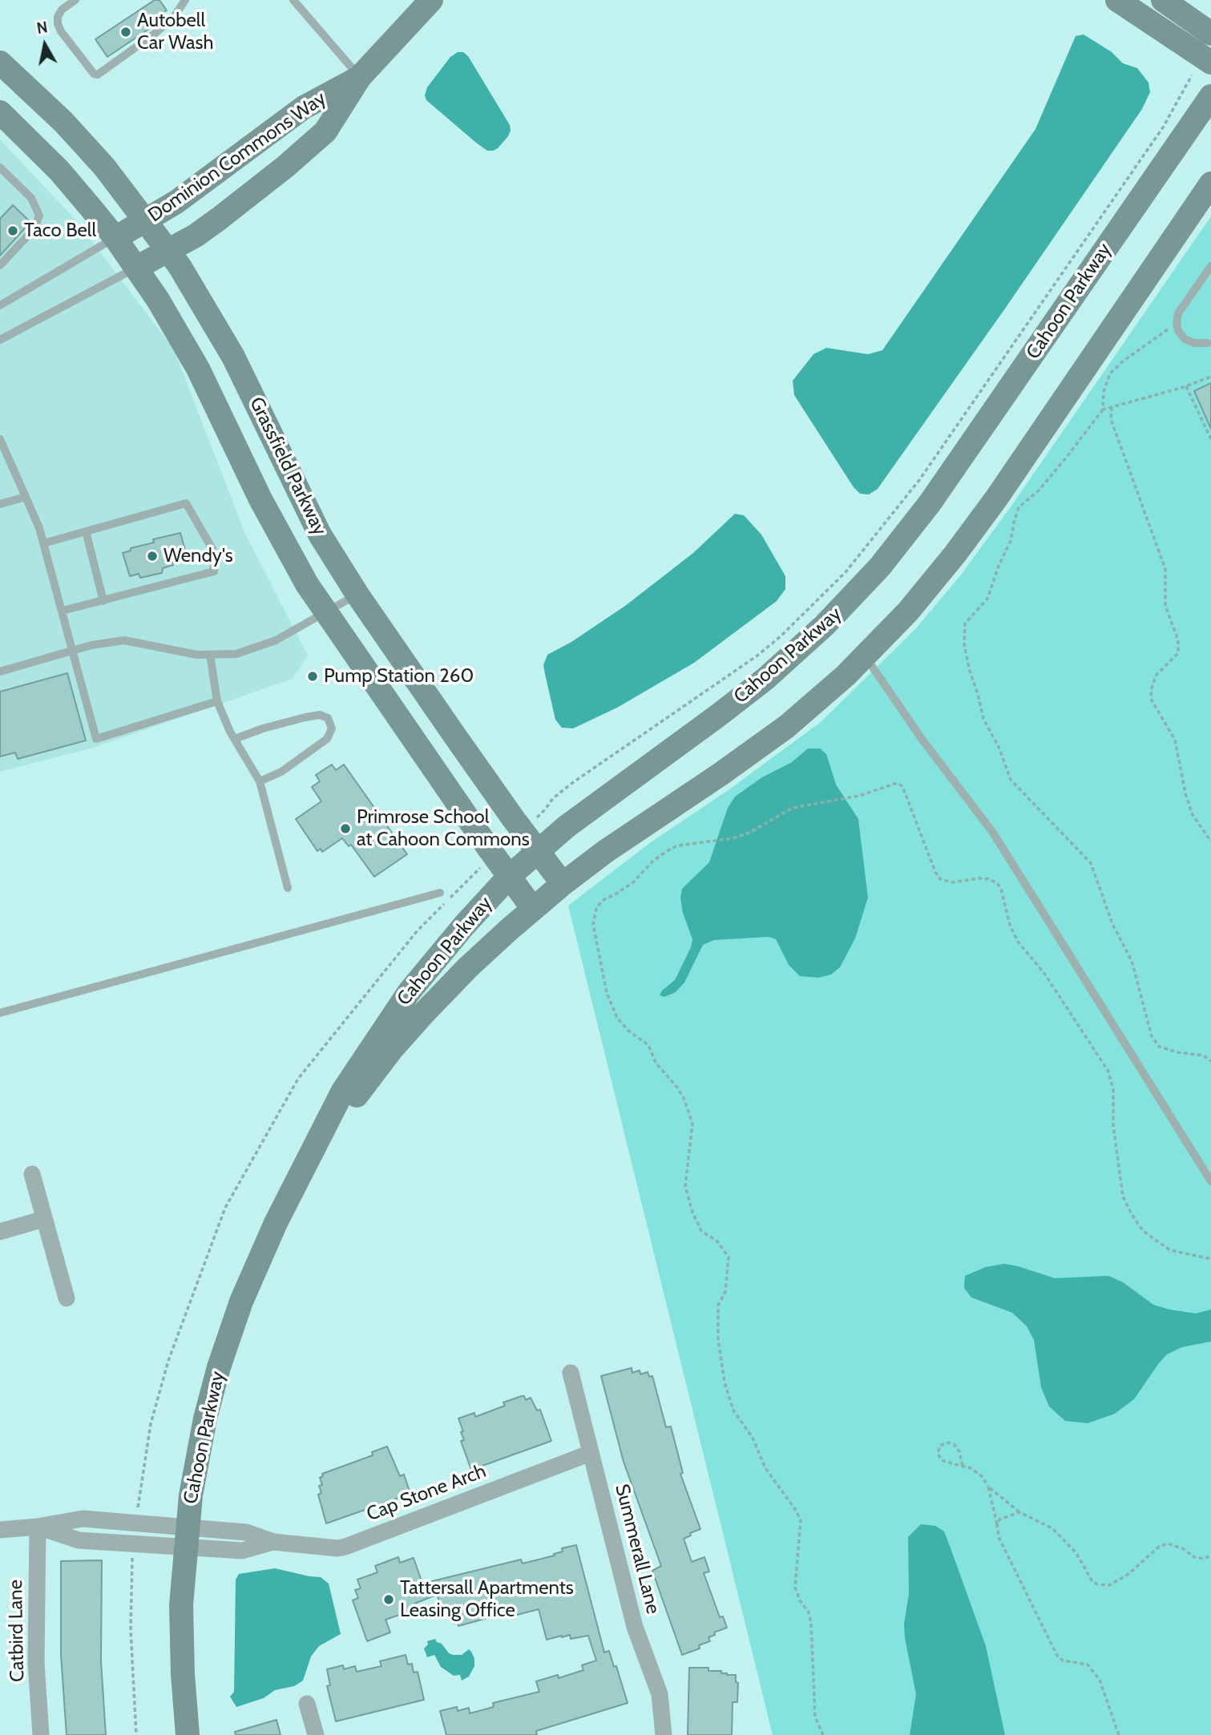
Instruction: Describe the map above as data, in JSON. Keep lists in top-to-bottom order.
{
  "streets": {
    "street": [
      "Dominion Commons Way",
      "Cahoon Parkway",
      "Grassfield Parkway",
      "Cap Stone Arch",
      "Summerall Lane",
      "Catbird Lane"
    ]
  },
  "crossings": [
    ["Dominion Commons Way", "Grassfield Parkway"],
    ["Cahoon Parkway", "Grassfield Parkway"],
    ["Cahoon Parkway", "Cap Stone Arch"],
    ["Cap Stone Arch", "Summerall Lane"],
    ["Cap Stone Arch", "Catbird Lane"]
  ],
  "places": [
    "Autobell Car Wash",
    "Taco Bell",
    "Wendy's",
    "Pump Station 260",
    "Primrose School at Cahoon Commons",
    "Tattersall Apartments Leasing Office"
  ],
  "north": "top"
}
